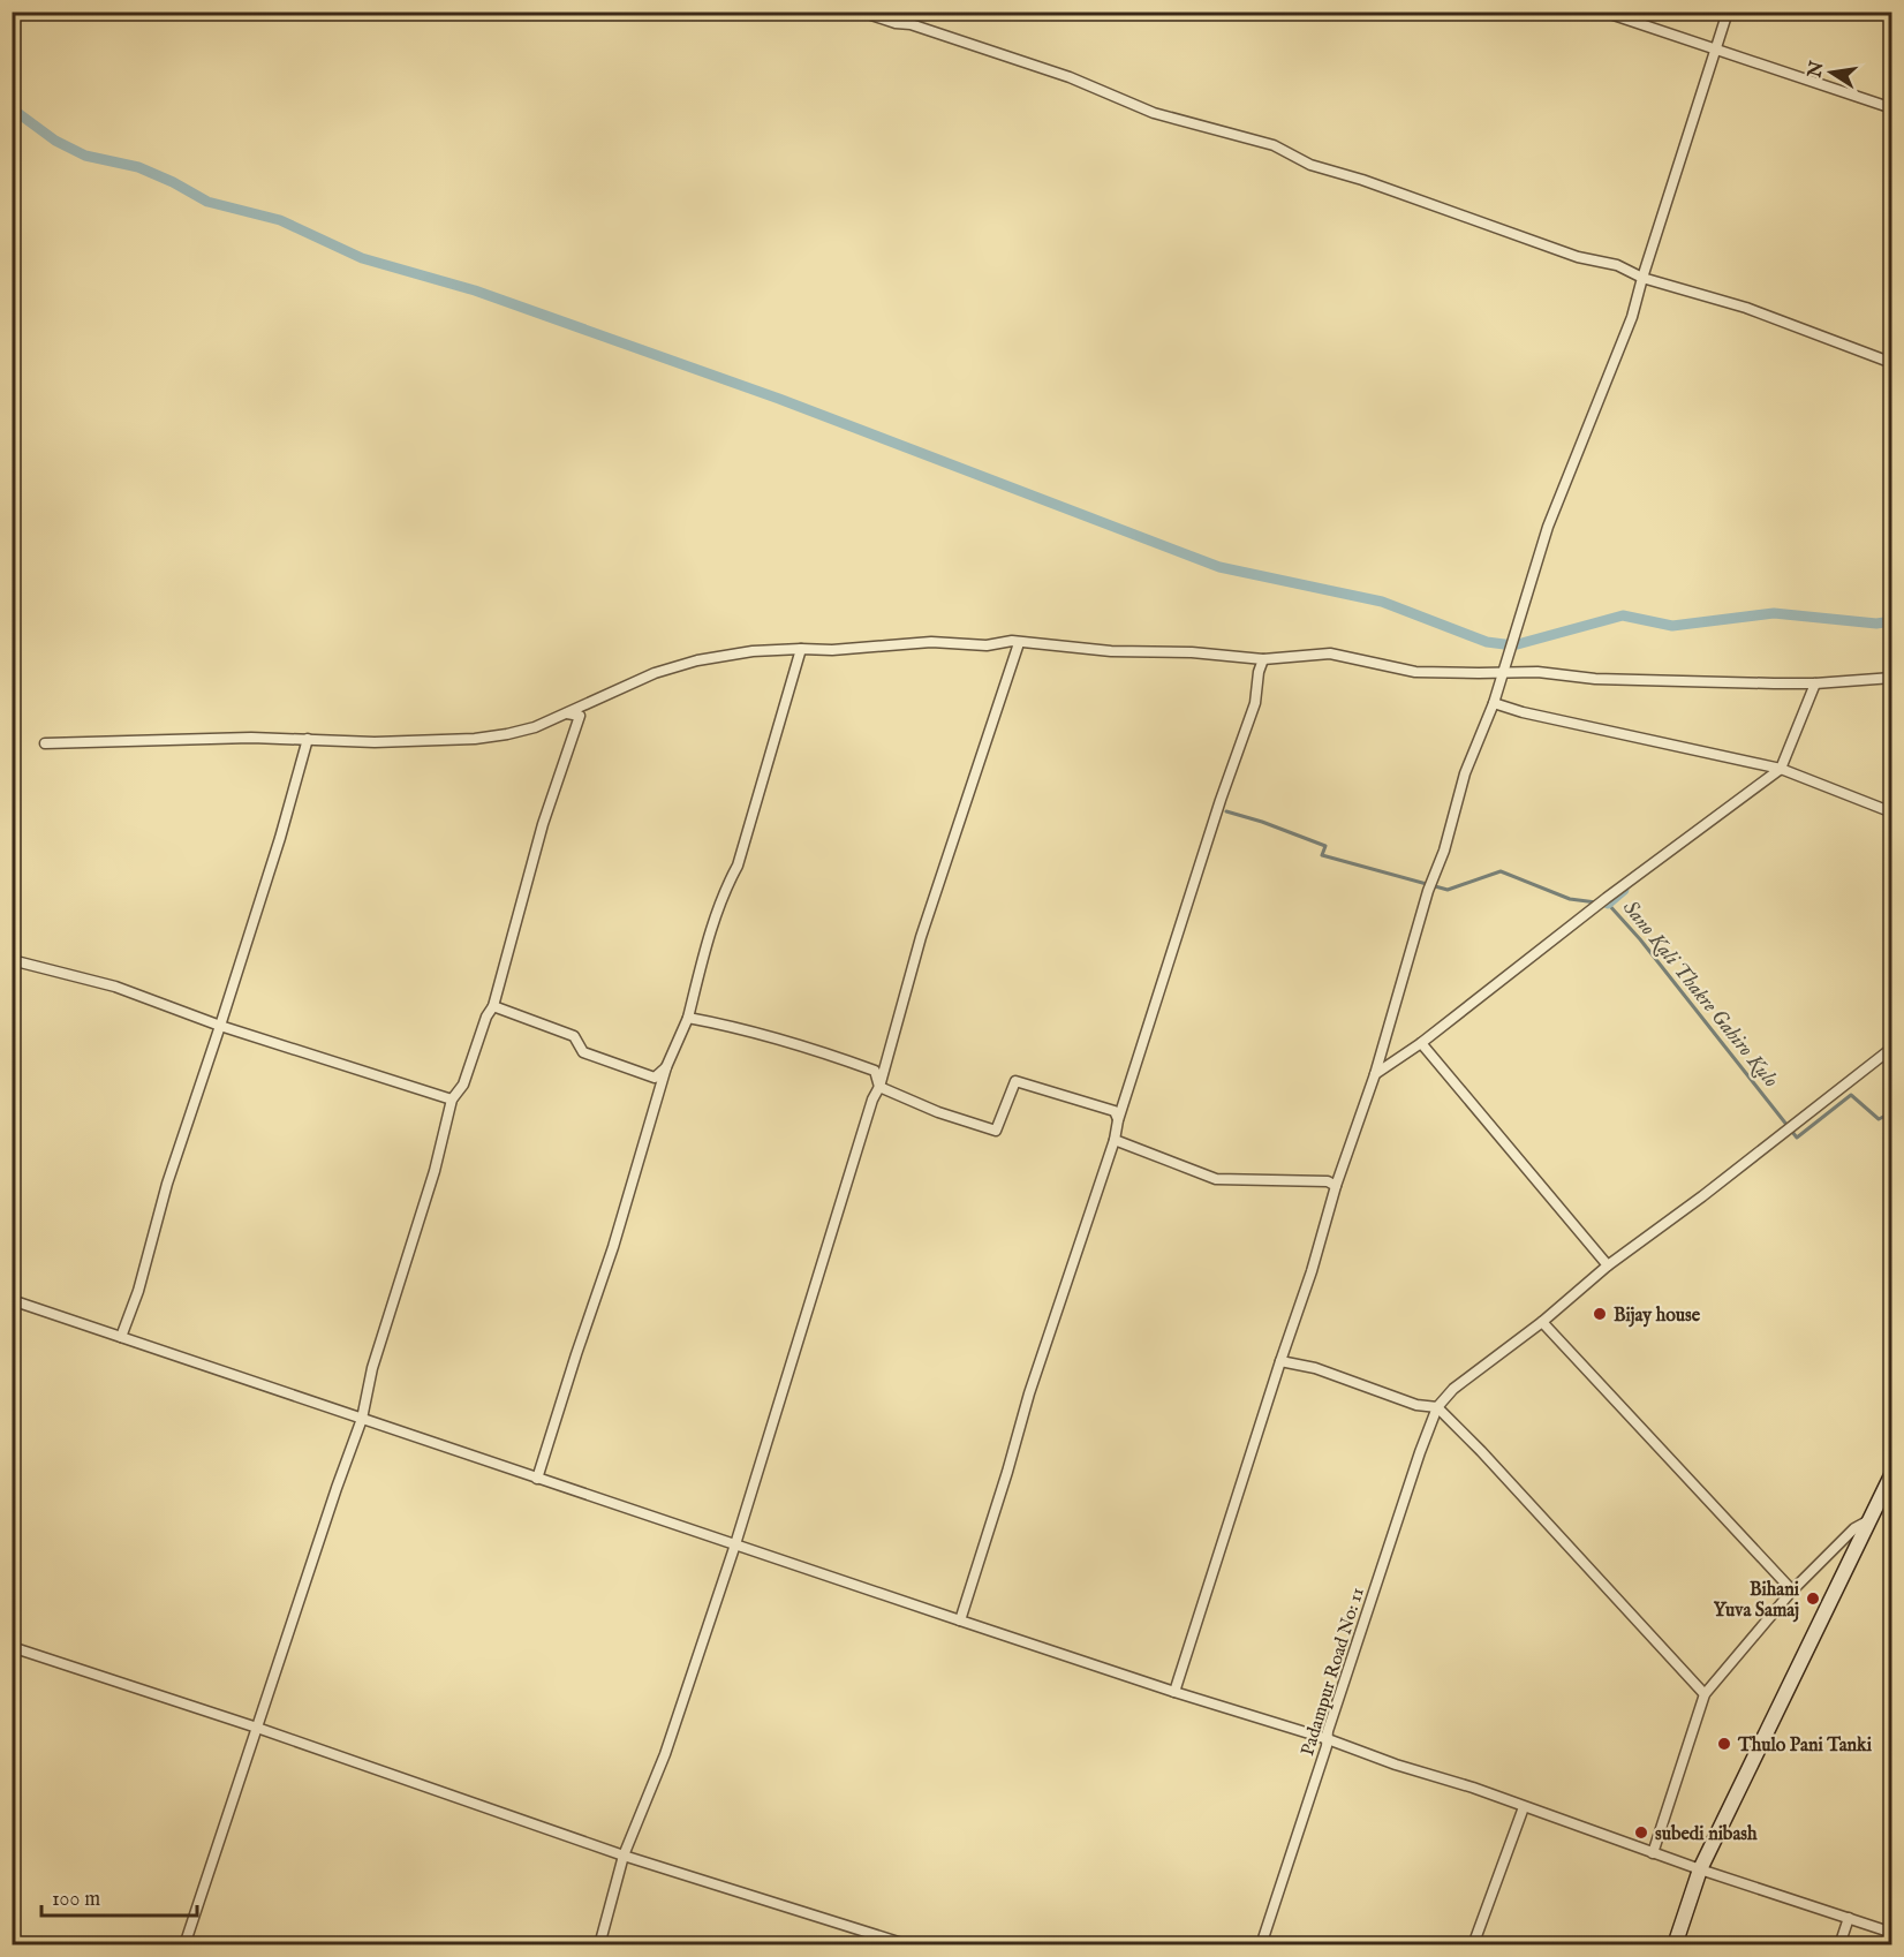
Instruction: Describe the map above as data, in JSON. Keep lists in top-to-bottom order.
{
  "streets": {
    "street": ["Padampur Road No: 11"]
  },
  "water": ["Sano Kali Thakre Gahiro Kulo"],
  "places": [
    "Bijay house",
    "Bihani Yuva Samaj",
    "Thulo Pani Tanki",
    "subedi nibash"
  ],
  "scale_bar": "100 m",
  "north": "left"
}
